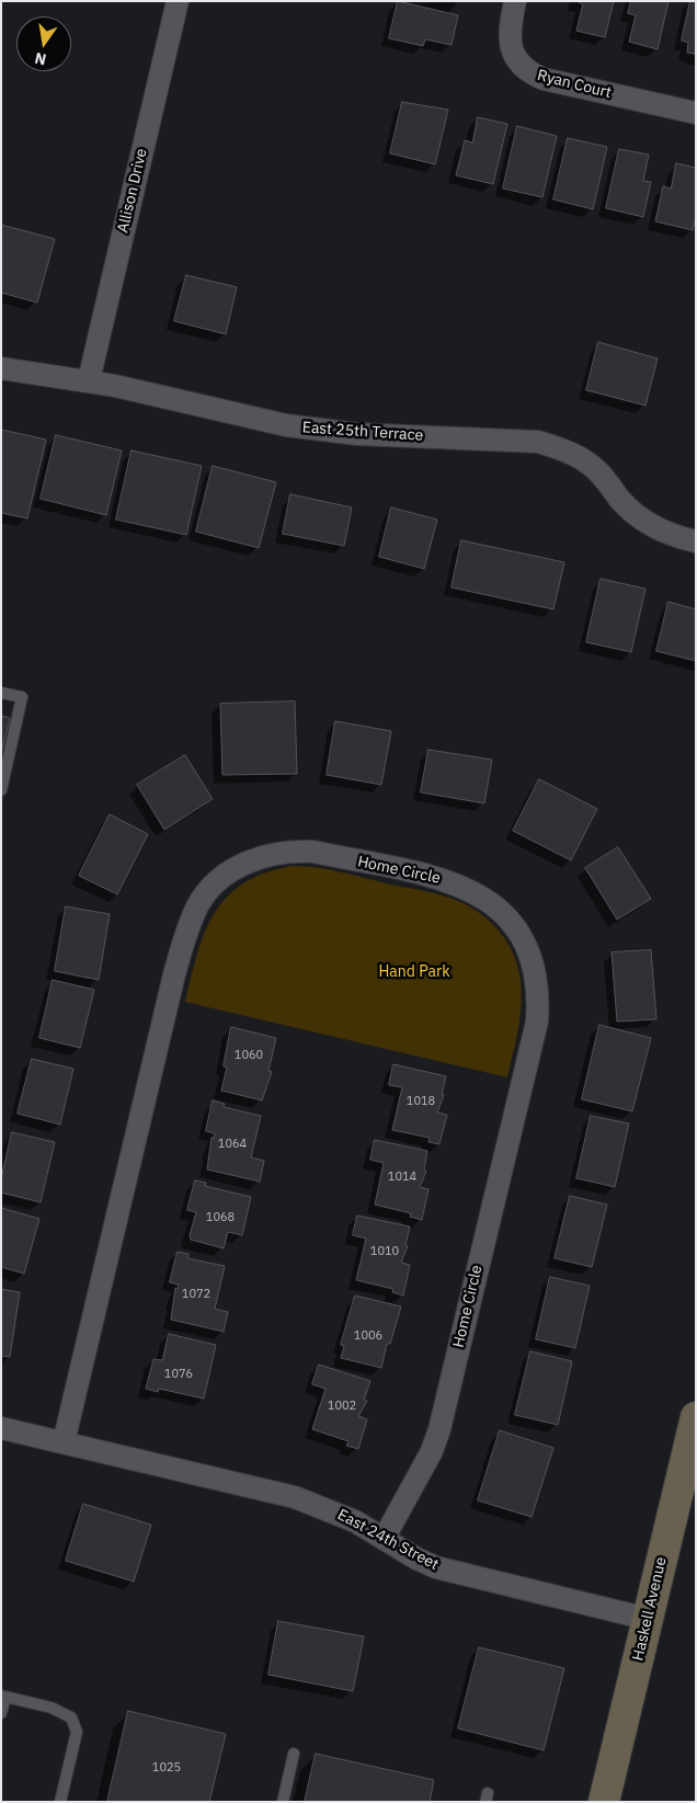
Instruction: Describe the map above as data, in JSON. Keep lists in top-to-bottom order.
{
  "streets": {
    "main road": ["Haskell Avenue"],
    "street": [
      "Ryan Court",
      "Allison Drive",
      "East 25th Terrace",
      "Home Circle",
      "East 24th Street"
    ]
  },
  "crossings": [
    ["Allison Drive", "East 25th Terrace"],
    ["Home Circle", "East 24th Street"],
    ["East 24th Street", "Haskell Avenue"]
  ],
  "parks": ["Hand Park"],
  "house_numbers": [
    "1060",
    "1018",
    "1064",
    "1014",
    "1068",
    "1010",
    "1072",
    "1006",
    "1076",
    "1002",
    "1025"
  ],
  "north": "bottom"
}
